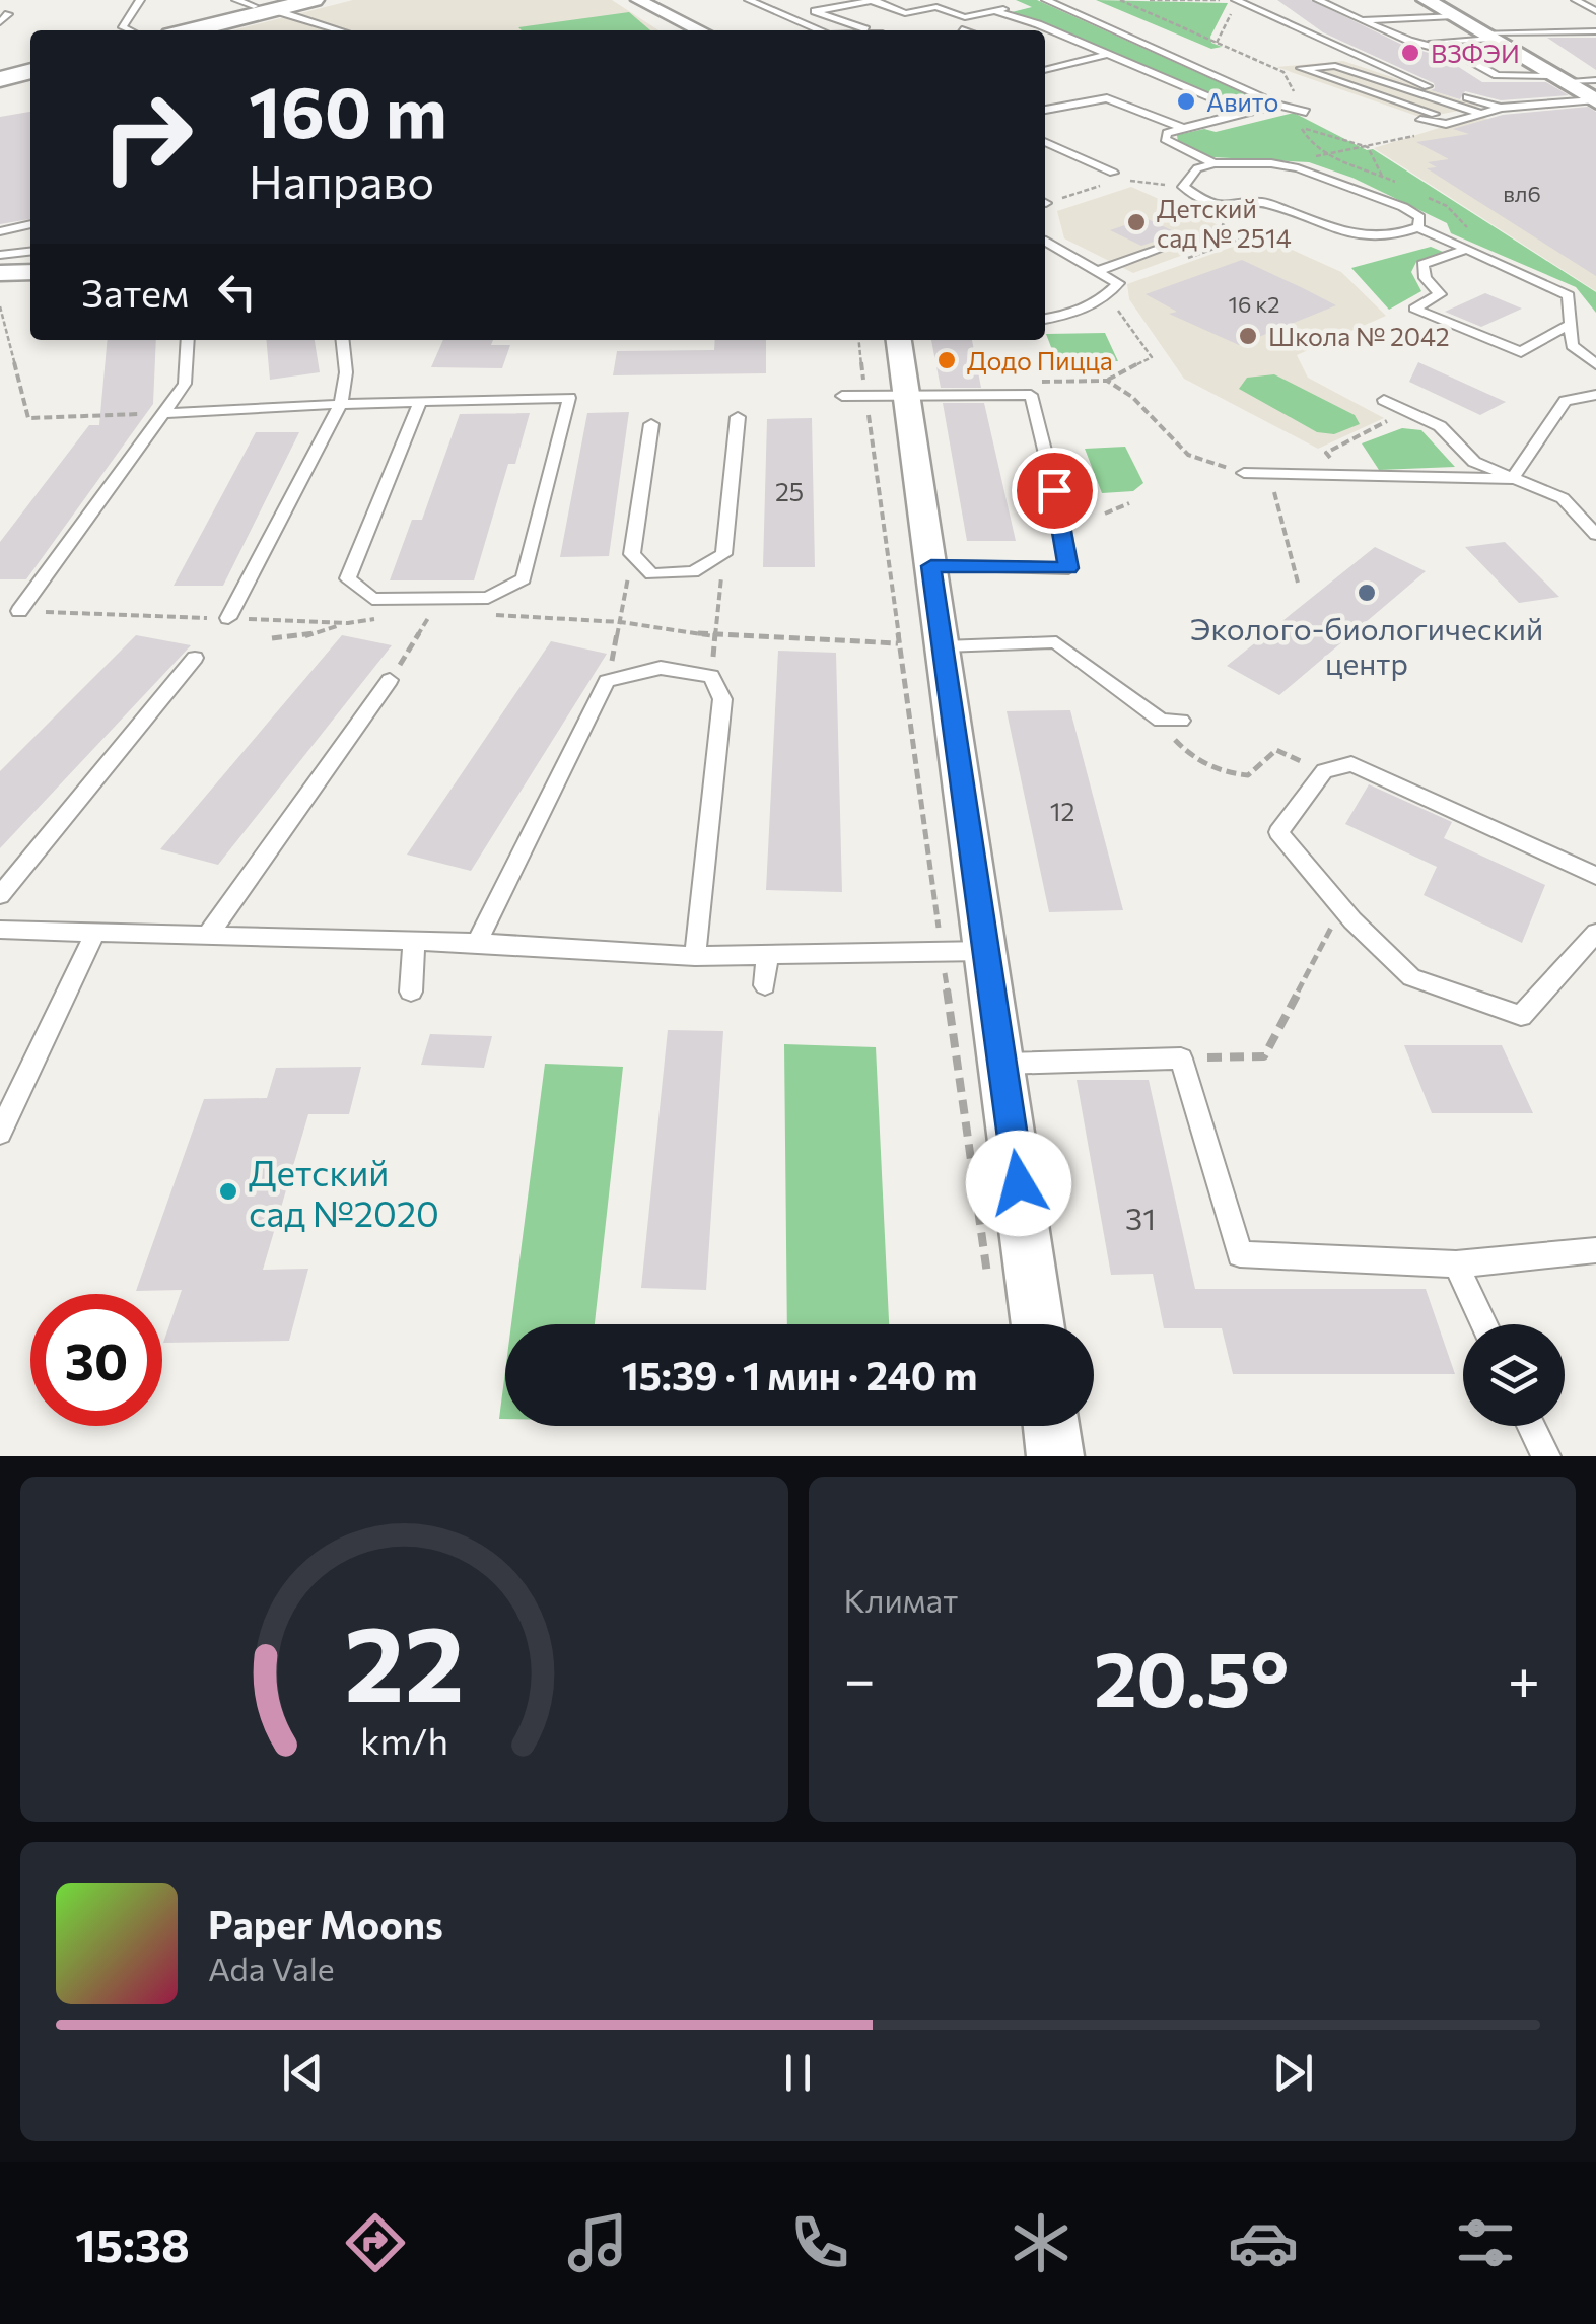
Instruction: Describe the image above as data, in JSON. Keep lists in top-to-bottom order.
{
  "places": [
    "ВЗФЭИ",
    "Авито",
    "Детский сад № 2514",
    "Школа № 2042",
    "Додо Пицца",
    "Эколого-биологический центр",
    "Детский сад №2020"
  ],
  "house_numbers": [
    "вл6",
    "16 к2",
    "25",
    "12",
    "31"
  ],
  "page": {
    "turn": ["160 m", "Направо"],
    "then": "Затем",
    "limit": "30",
    "trip": "15:39 · 1 мин · 240 m",
    "tile": "Климат",
    "heat": ["−", "20.5°", "+"],
    "song": ["Paper Moons", "Ada Vale"],
    "tabs": "15:38",
    "gauge": ["22", "km/h"]
  }
}
